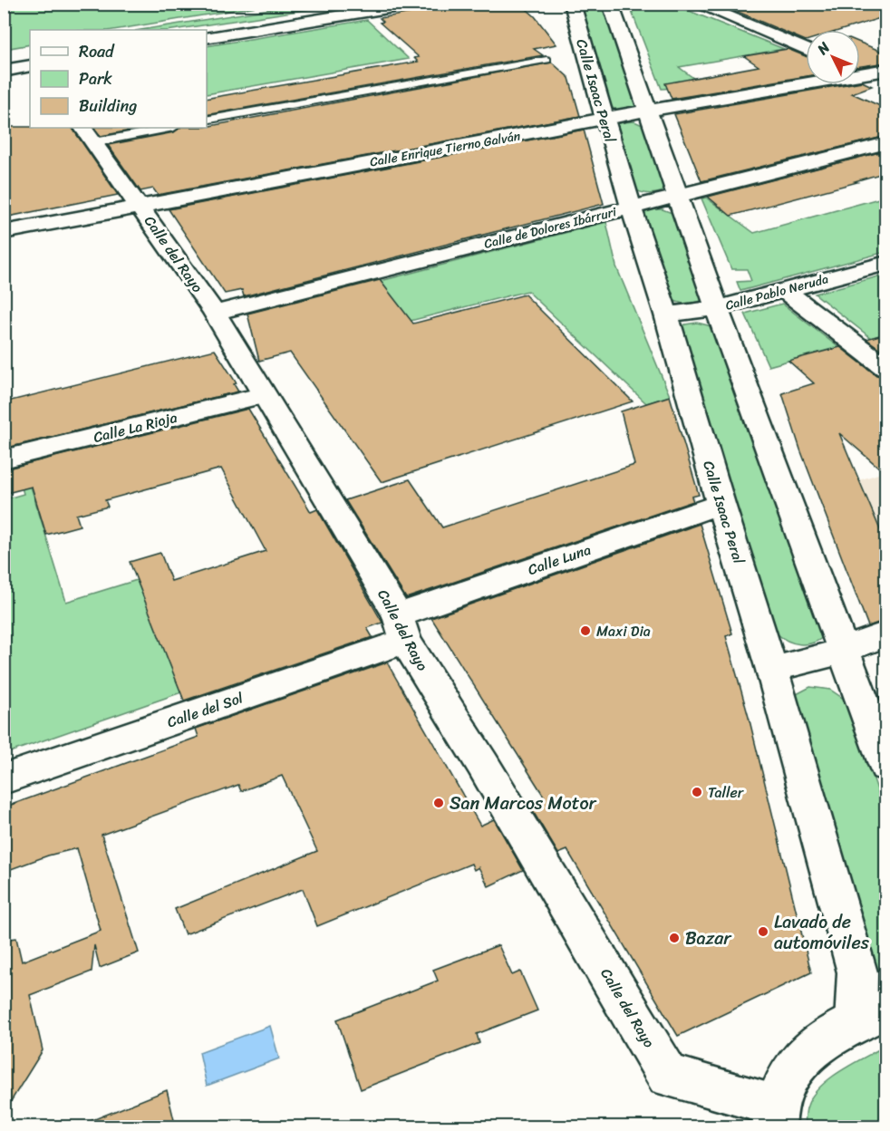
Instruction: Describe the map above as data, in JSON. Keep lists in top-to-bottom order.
{
  "streets": {
    "street": [
      "Calle Isaac Peral",
      "Calle Enrique Tierno Galván",
      "Calle de Dolores Ibárruri",
      "Calle del Rayo",
      "Calle Pablo Neruda",
      "Calle La Rioja",
      "Calle Luna",
      "Calle del Sol"
    ]
  },
  "crossings": [
    ["Calle Isaac Peral", "Calle Enrique Tierno Galván"],
    ["Calle Isaac Peral", "Calle de Dolores Ibárruri"],
    ["Calle Isaac Peral", "Calle Pablo Neruda"],
    ["Calle Isaac Peral", "Calle Luna"],
    ["Calle Enrique Tierno Galván", "Calle del Rayo"],
    ["Calle de Dolores Ibárruri", "Calle del Rayo"],
    ["Calle del Rayo", "Calle La Rioja"],
    ["Calle del Rayo", "Calle Luna"],
    ["Calle del Rayo", "Calle del Sol"],
    ["Calle Luna", "Calle del Sol"]
  ],
  "places": [
    "Maxi Dia",
    "Taller",
    "San Marcos Motor",
    "Lavado de automóviles",
    "Bazar"
  ],
  "legend": ["Road", "Park", "Building"],
  "north": "top left"
}
